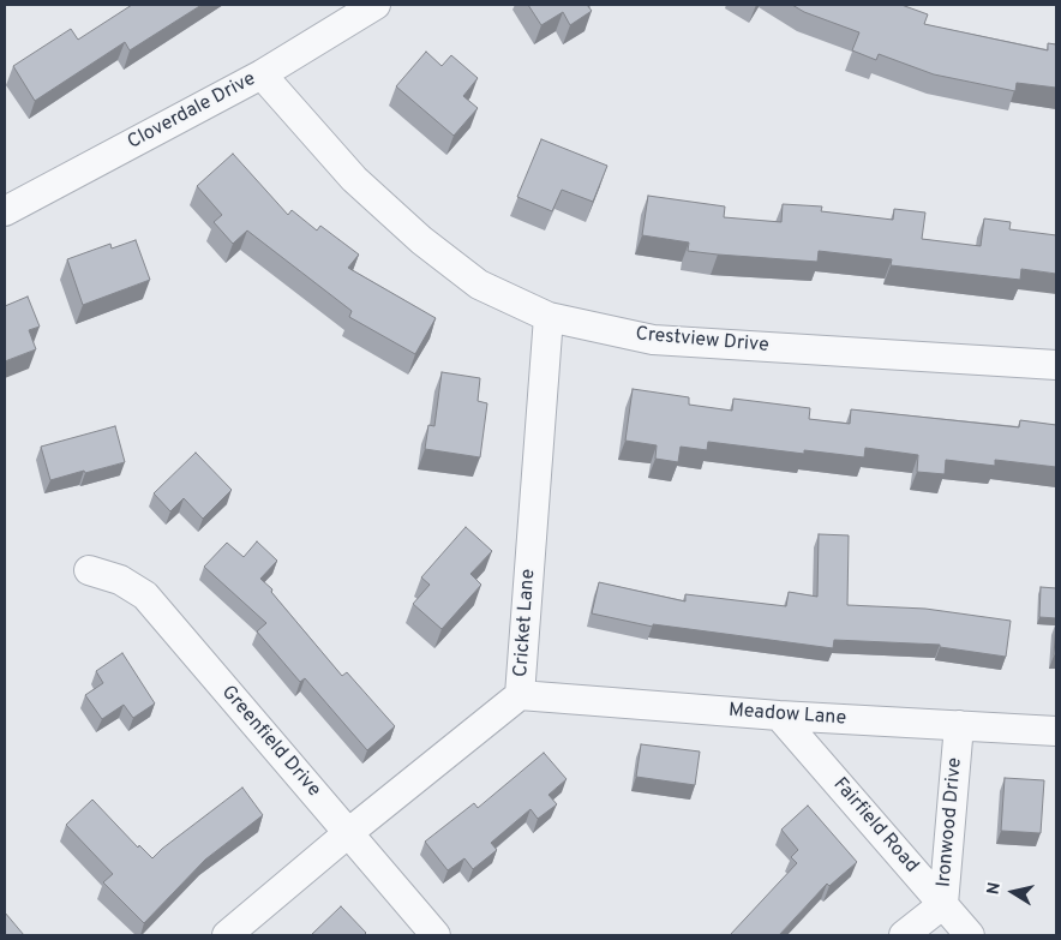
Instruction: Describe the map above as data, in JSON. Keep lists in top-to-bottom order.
{
  "streets": {
    "street": [
      "Cloverdale Drive",
      "Crestview Drive",
      "Cricket Lane",
      "Meadow Lane",
      "Greenfield Drive",
      "Ironwood Drive",
      "Fairfield Road"
    ]
  },
  "crossings": [
    ["Cloverdale Drive", "Crestview Drive"],
    ["Crestview Drive", "Cricket Lane"],
    ["Cricket Lane", "Meadow Lane"],
    ["Cricket Lane", "Greenfield Drive"],
    ["Meadow Lane", "Ironwood Drive"],
    ["Meadow Lane", "Fairfield Road"],
    ["Ironwood Drive", "Fairfield Road"]
  ],
  "north": "left"
}
